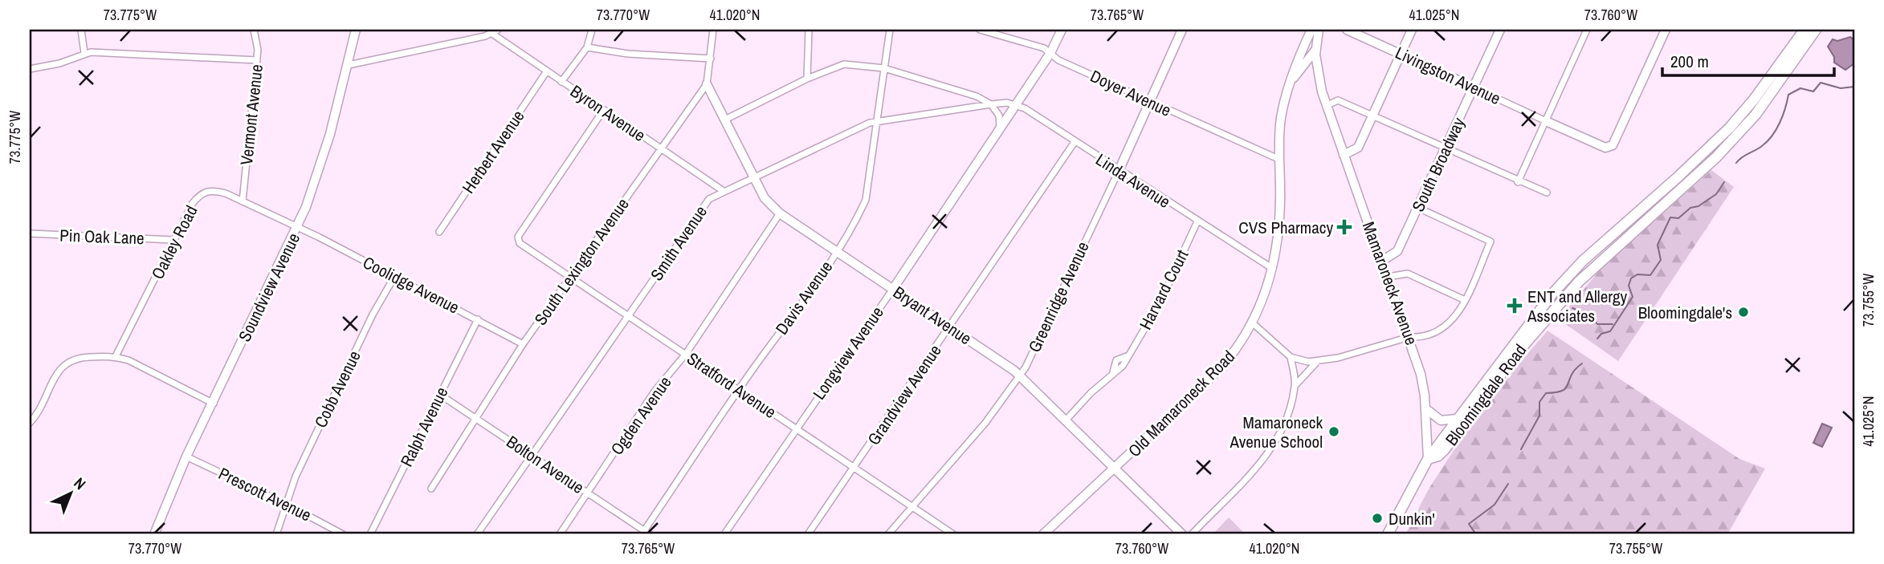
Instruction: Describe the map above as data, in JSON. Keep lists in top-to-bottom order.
{
  "streets": {
    "main road": ["Mamaroneck Avenue", "Bloomingdale Road"],
    "street": [
      "Livingston Avenue",
      "Doyer Avenue",
      "Byron Avenue",
      "Vermont Avenue",
      "Herbert Avenue",
      "South Broadway",
      "Linda Avenue",
      "Pin Oak Lane",
      "Oakley Road",
      "Smith Avenue",
      "South Lexington Avenue",
      "Coolidge Avenue",
      "Soundview Avenue",
      "Harvard Court",
      "Greenridge Avenue",
      "Davis Avenue",
      "Bryant Avenue",
      "Longview Avenue",
      "Stratford Avenue",
      "Cobb Avenue",
      "Grandview Avenue",
      "Old Mamaroneck Road",
      "Ogden Avenue",
      "Ralph Avenue",
      "Bolton Avenue",
      "Prescott Avenue"
    ]
  },
  "crossings": [
    ["Livingston Avenue", "South Broadway"],
    ["Doyer Avenue", "Greenridge Avenue"],
    ["Doyer Avenue", "Longview Avenue"],
    ["Doyer Avenue", "Old Mamaroneck Road"],
    ["Byron Avenue", "Herbert Avenue"],
    ["Byron Avenue", "Smith Avenue"],
    ["Byron Avenue", "South Lexington Avenue"],
    ["Byron Avenue", "Stratford Avenue"],
    ["Vermont Avenue", "Oakley Road"],
    ["South Broadway", "Mamaroneck Avenue"],
    ["Linda Avenue", "Harvard Court"],
    ["Linda Avenue", "Greenridge Avenue"],
    ["Linda Avenue", "Longview Avenue"],
    ["Linda Avenue", "Grandview Avenue"],
    ["Linda Avenue", "Old Mamaroneck Road"],
    ["Pin Oak Lane", "Oakley Road"],
    ["Oakley Road", "Coolidge Avenue"],
    ["Oakley Road", "Soundview Avenue"],
    ["Smith Avenue", "Davis Avenue"],
    ["Smith Avenue", "Bryant Avenue"],
    ["Smith Avenue", "Stratford Avenue"],
    ["Smith Avenue", "Bolton Avenue"],
    ["South Lexington Avenue", "Coolidge Avenue"],
    ["South Lexington Avenue", "Bryant Avenue"],
    ["South Lexington Avenue", "Stratford Avenue"],
    ["South Lexington Avenue", "Bolton Avenue"],
    ["Mamaroneck Avenue", "Bloomingdale Road"],
    ["Mamaroneck Avenue", "Old Mamaroneck Road"],
    ["Coolidge Avenue", "Soundview Avenue"],
    ["Coolidge Avenue", "Cobb Avenue"],
    ["Coolidge Avenue", "Ralph Avenue"],
    ["Soundview Avenue", "Prescott Avenue"],
    ["Harvard Court", "Bryant Avenue"],
    ["Greenridge Avenue", "Bryant Avenue"],
    ["Greenridge Avenue", "Stratford Avenue"],
    ["Davis Avenue", "Bryant Avenue"],
    ["Davis Avenue", "Stratford Avenue"],
    ["Davis Avenue", "Bolton Avenue"],
    ["Bryant Avenue", "Longview Avenue"],
    ["Bryant Avenue", "Grandview Avenue"],
    ["Bryant Avenue", "Old Mamaroneck Road"],
    ["Bryant Avenue", "Ogden Avenue"],
    ["Longview Avenue", "Stratford Avenue"],
    ["Stratford Avenue", "Grandview Avenue"],
    ["Stratford Avenue", "Ogden Avenue"],
    ["Cobb Avenue", "Prescott Avenue"],
    ["Ogden Avenue", "Bolton Avenue"],
    ["Ralph Avenue", "Bolton Avenue"]
  ],
  "places": {
    "health": ["CVS Pharmacy", "ENT and Allergy Associates"],
    "other": ["Bloomingdale's", "Mamaroneck Avenue School", "Dunkin'"]
  },
  "scale_bar": "200 m",
  "north": "top right",
  "coordinates": [
    "73.775°W",
    "73.770°W",
    "41.020°N",
    "73.765°W",
    "41.025°N",
    "73.760°W",
    "73.755°W"
  ]
}
